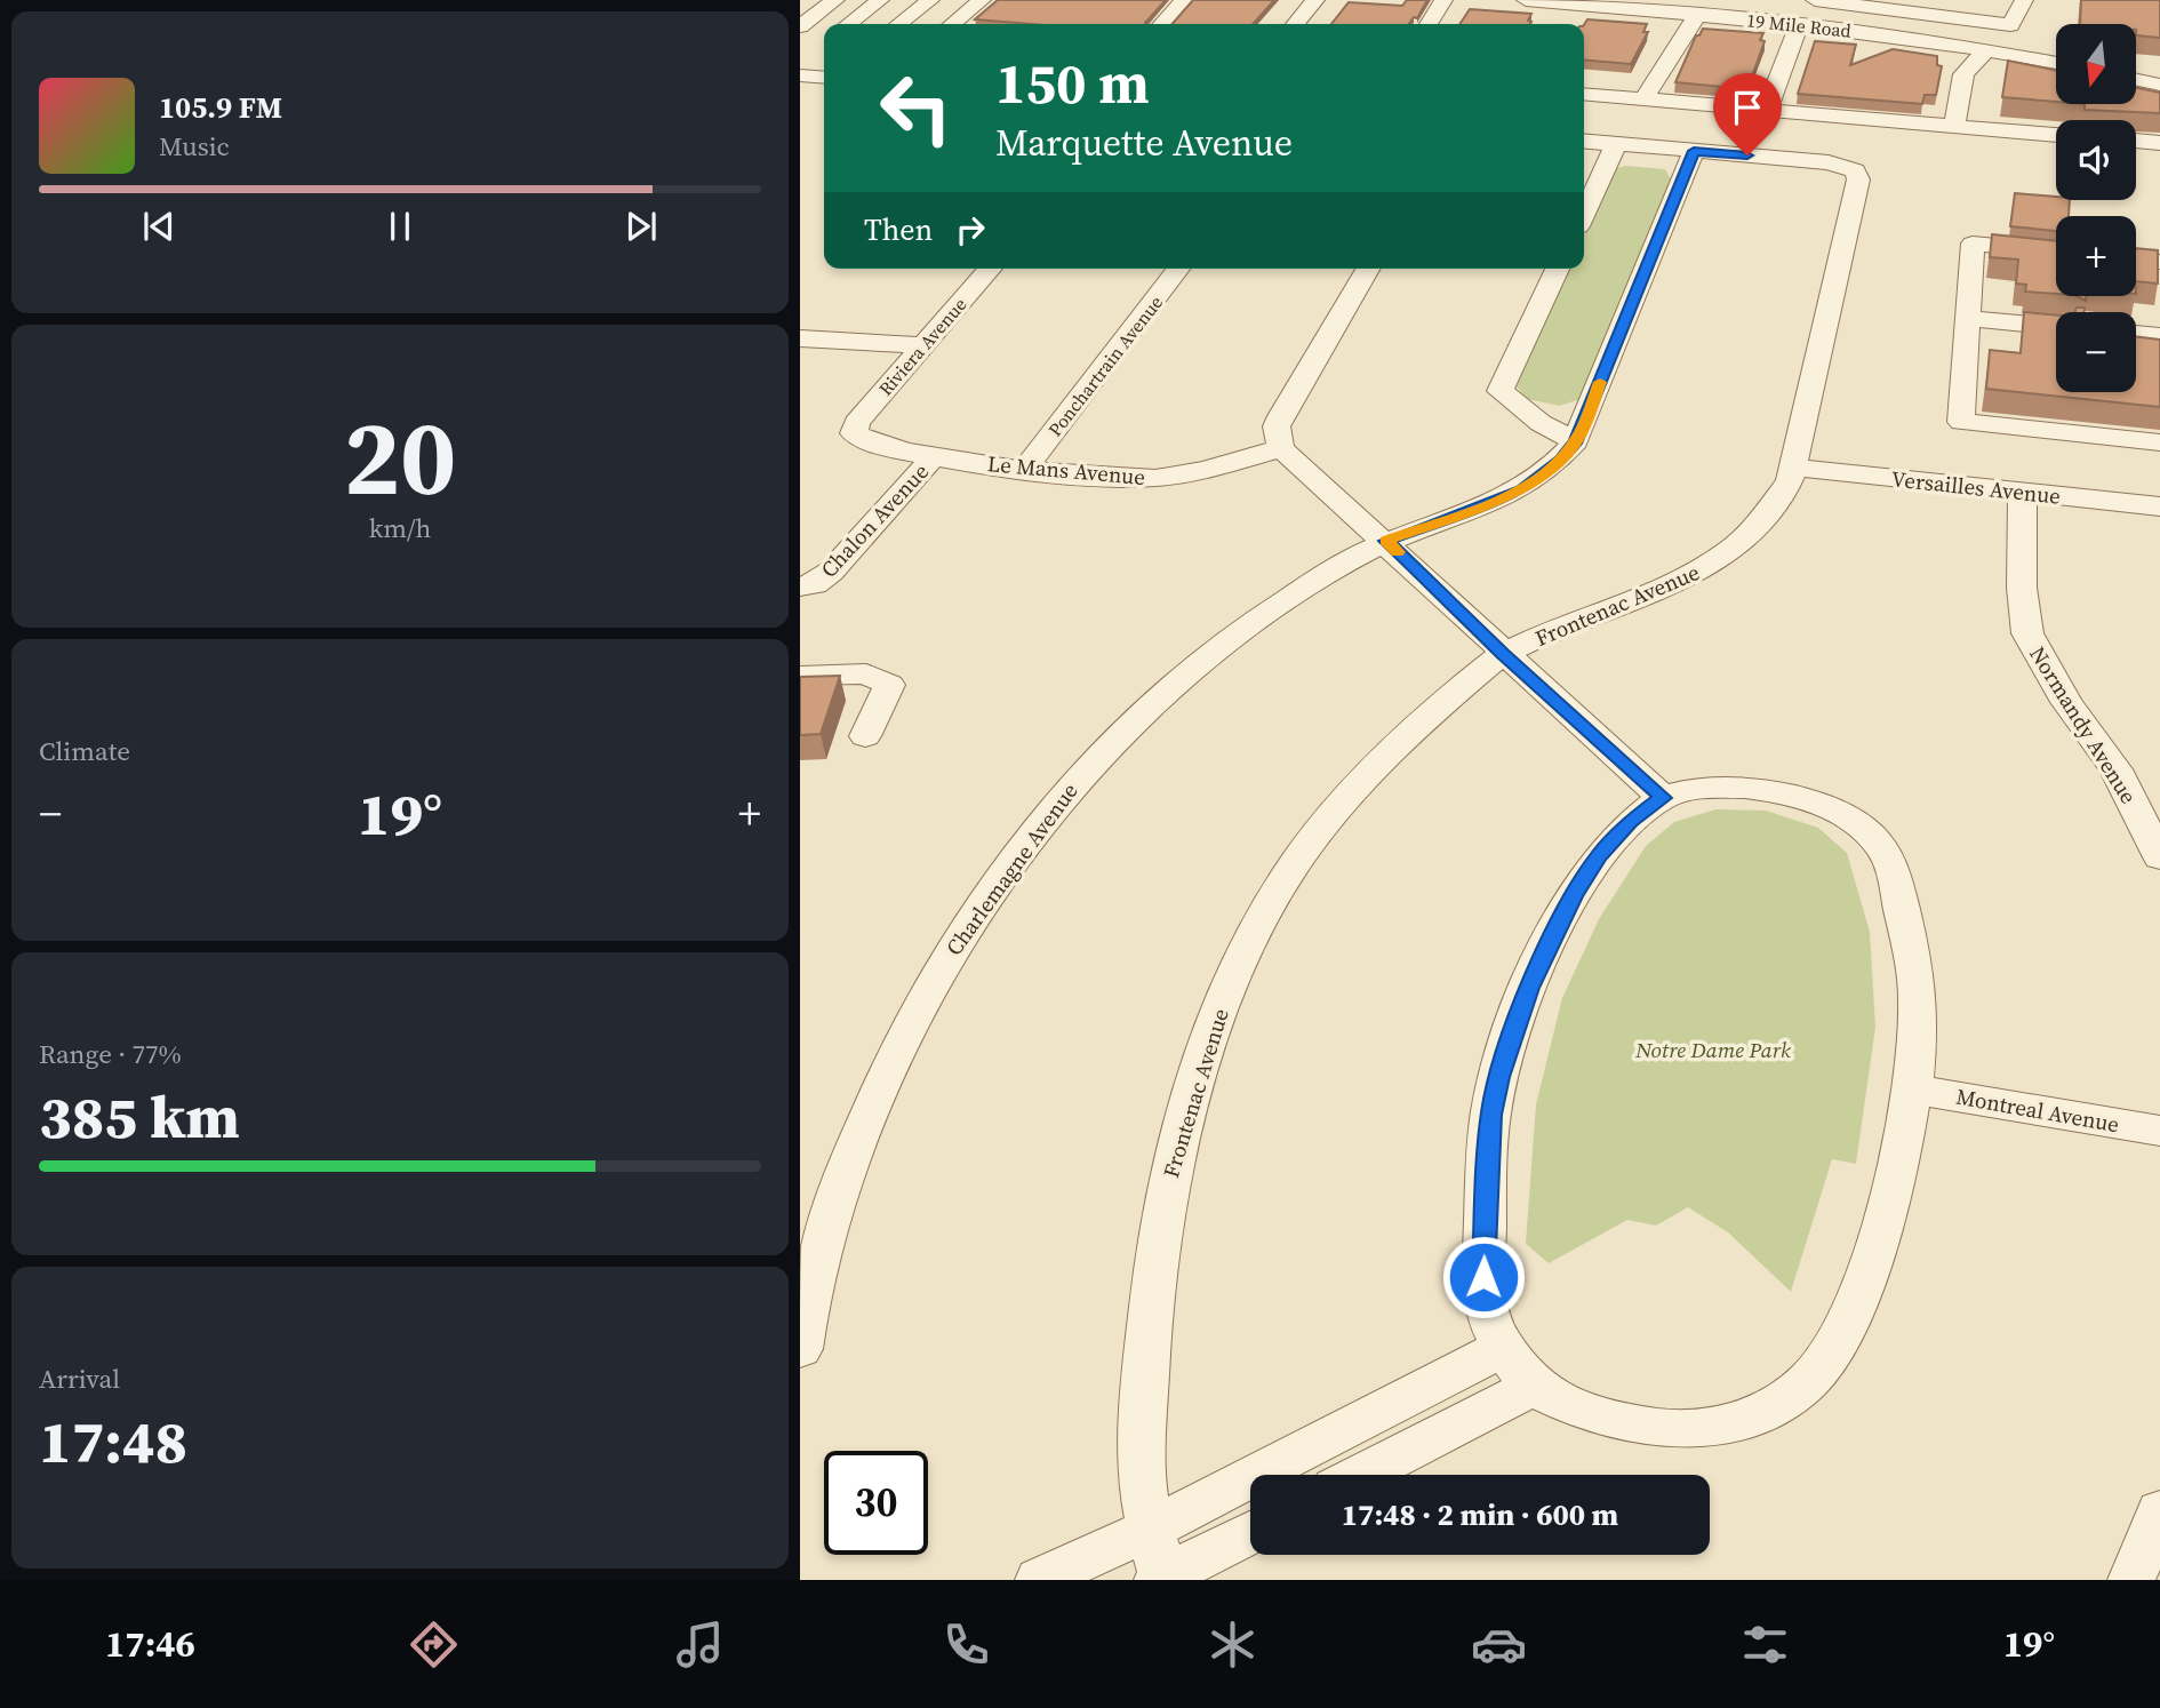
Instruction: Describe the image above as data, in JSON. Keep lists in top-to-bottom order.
{
  "streets": {
    "street": [
      "19 Mile Road",
      "Riviera Avenue",
      "Ponchartrain Avenue",
      "Le Mans Avenue",
      "Versailles Avenue",
      "Chalon Avenue",
      "Frontenac Avenue",
      "Normandy Avenue",
      "Charlemagne Avenue",
      "Montreal Avenue"
    ]
  },
  "crossings": [
    ["Riviera Avenue", "Le Mans Avenue"],
    ["Ponchartrain Avenue", "Le Mans Avenue"],
    ["Le Mans Avenue", "Chalon Avenue"],
    ["Versailles Avenue", "Frontenac Avenue"],
    ["Versailles Avenue", "Normandy Avenue"],
    ["Frontenac Avenue", "Charlemagne Avenue"]
  ],
  "parks": ["Notre Dame Park"],
  "north": "bottom",
  "page": {
    "map_buttons": ["+", "−"],
    "turn": ["150 m", "Marquette Avenue"],
    "song": ["105.9 FM", "Music"],
    "then": "Then",
    "tile": [
      ["20", "km/h"],
      "Climate",
      ["Range · 77%", "385 km"],
      ["Arrival", "17:48"]
    ],
    "heat": ["−", "19°", "+"],
    "limit": "30",
    "trip": "17:48 · 2 min · 600 m",
    "tabs": ["17:46", "19°"]
  }
}
